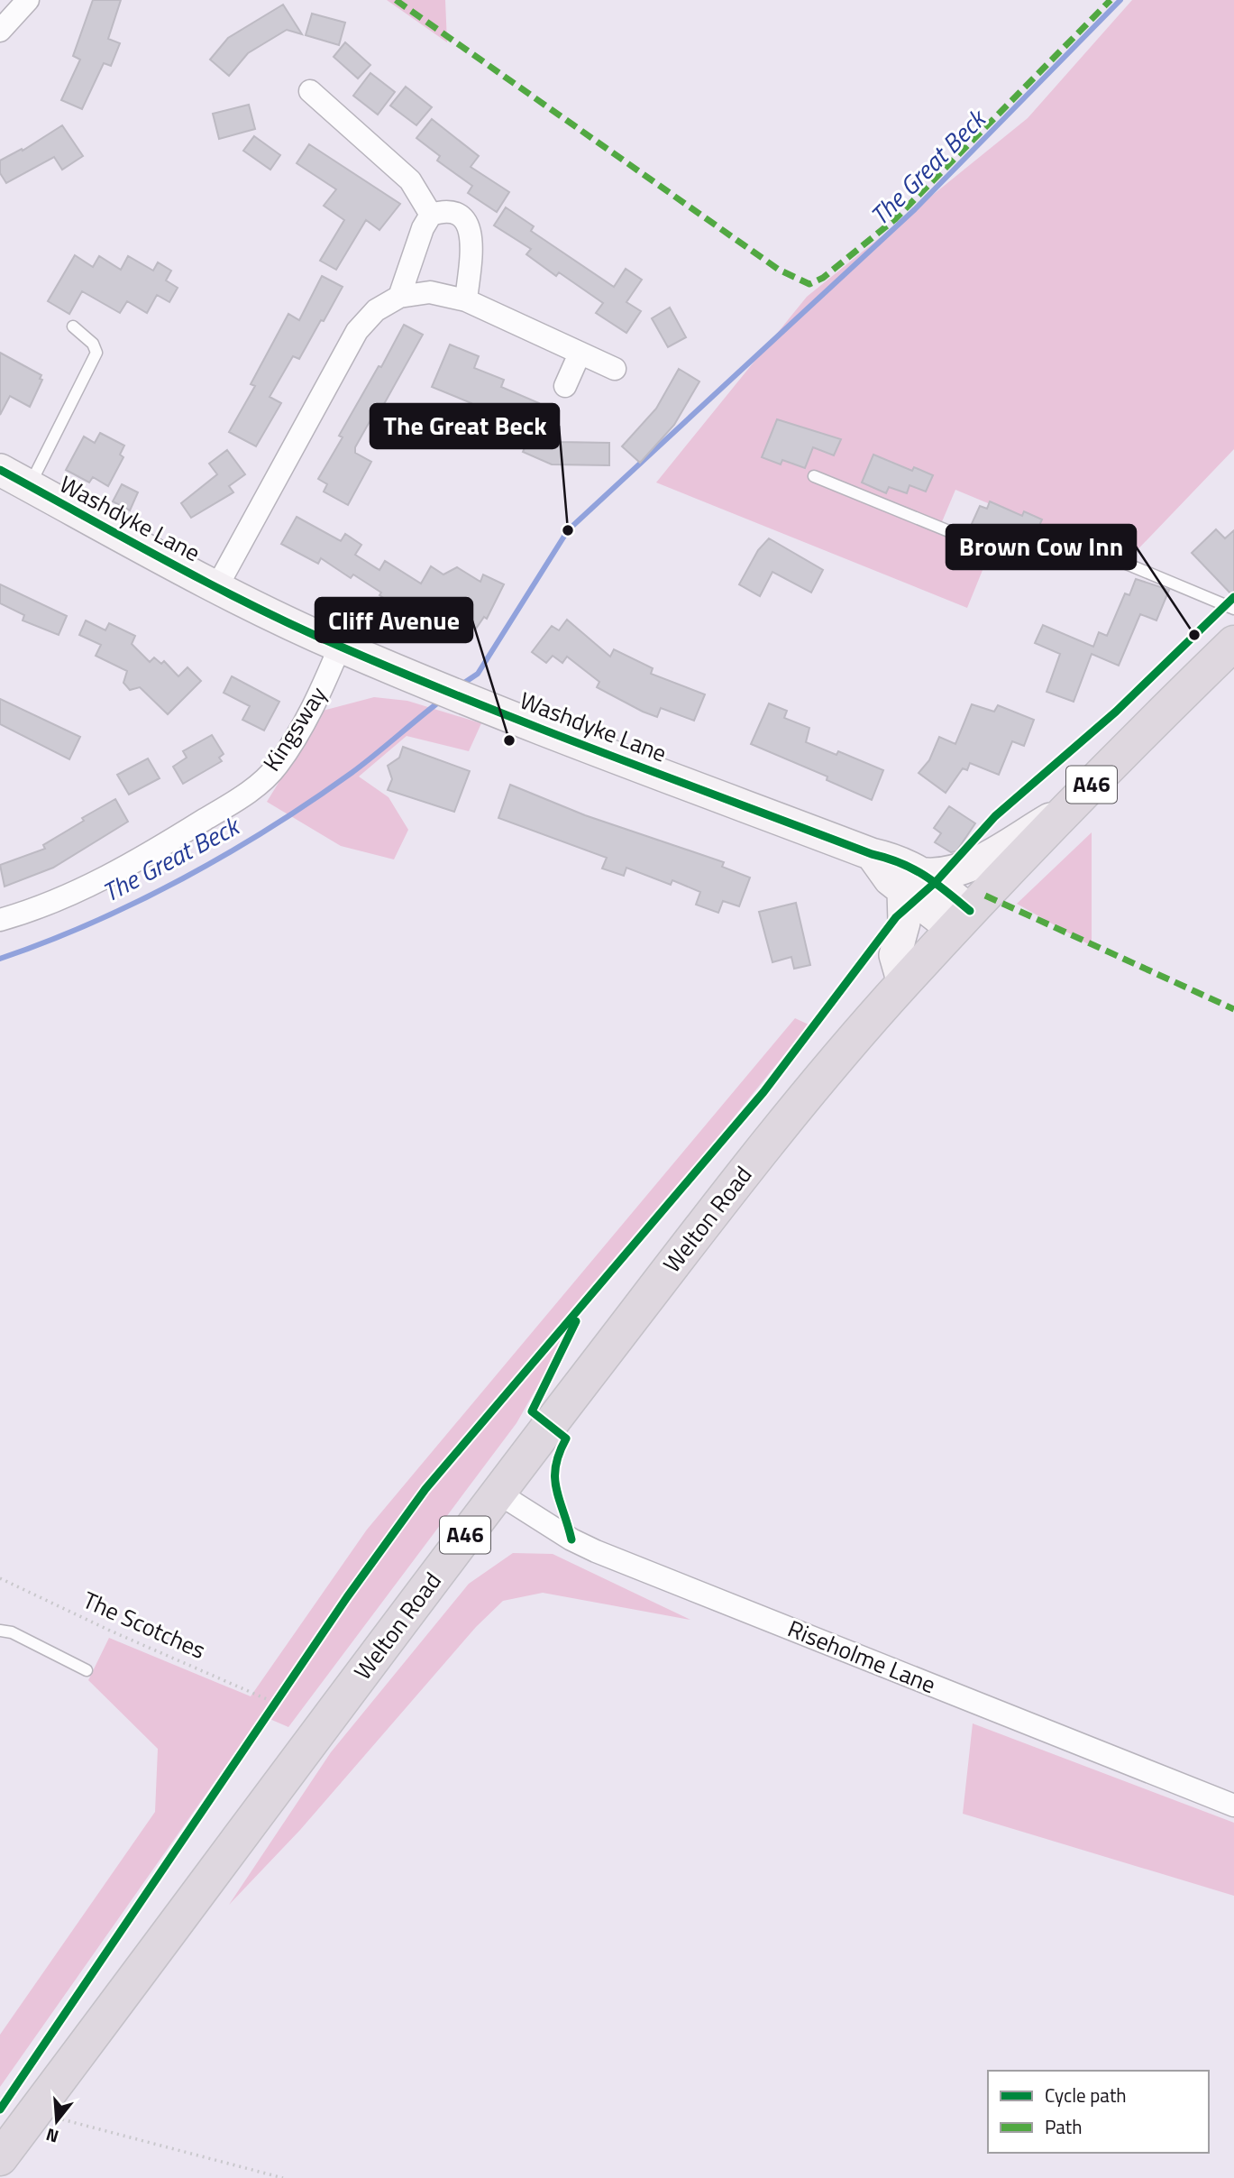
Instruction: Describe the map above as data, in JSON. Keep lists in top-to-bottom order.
{
  "streets": {
    "highway": ["A46", "Welton Road"],
    "street": ["Washdyke Lane", "Kingsway", "Riseholme Lane"],
    "path": ["The Scotches"]
  },
  "crossings": [
    ["Washdyke Lane", "Kingsway"],
    ["Washdyke Lane", "A46"],
    ["Washdyke Lane", "Welton Road"],
    ["A46", "Welton Road"],
    ["Welton Road", "Riseholme Lane"]
  ],
  "water": ["The Great Beck"],
  "places": ["The Great Beck", "Brown Cow Inn", "Cliff Avenue"],
  "legend": ["Cycle path", "Path"],
  "north": "bottom"
}
